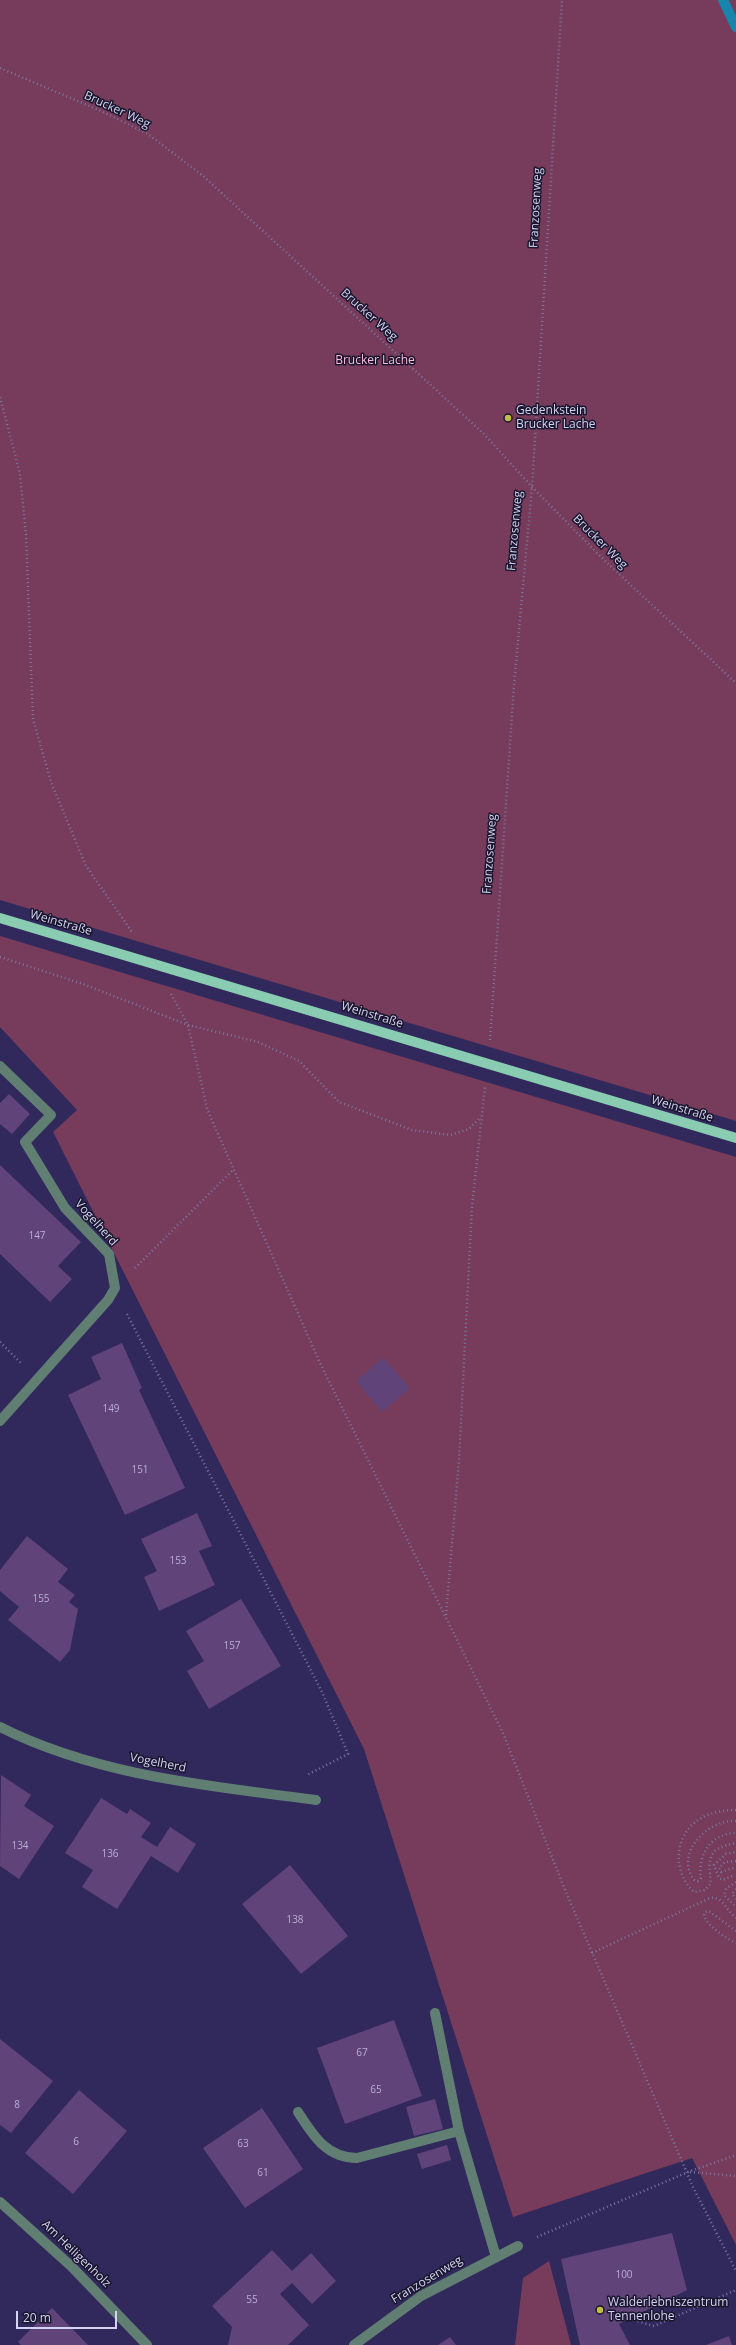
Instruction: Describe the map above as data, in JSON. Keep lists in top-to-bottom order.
{
  "streets": {
    "main road": ["Weinstraße"],
    "street": ["Franzosenweg", "Vogelherd", "Am Heiligenholz"],
    "path": ["Brucker Weg"]
  },
  "crossings": [
    ["Brucker Weg", "Franzosenweg"],
    ["Franzosenweg", "Weinstraße"]
  ],
  "parks": ["Brucker Lache"],
  "places": ["Gedenkstein Brucker Lache", "Walderlebniszentrum Tennenlohe"],
  "house_numbers": [
    "147",
    "149",
    "151",
    "153",
    "155",
    "157",
    "134",
    "136",
    "138",
    "67",
    "65",
    "8",
    "6",
    "63",
    "61",
    "100",
    "55"
  ],
  "scale_bar": "20 m"
}
